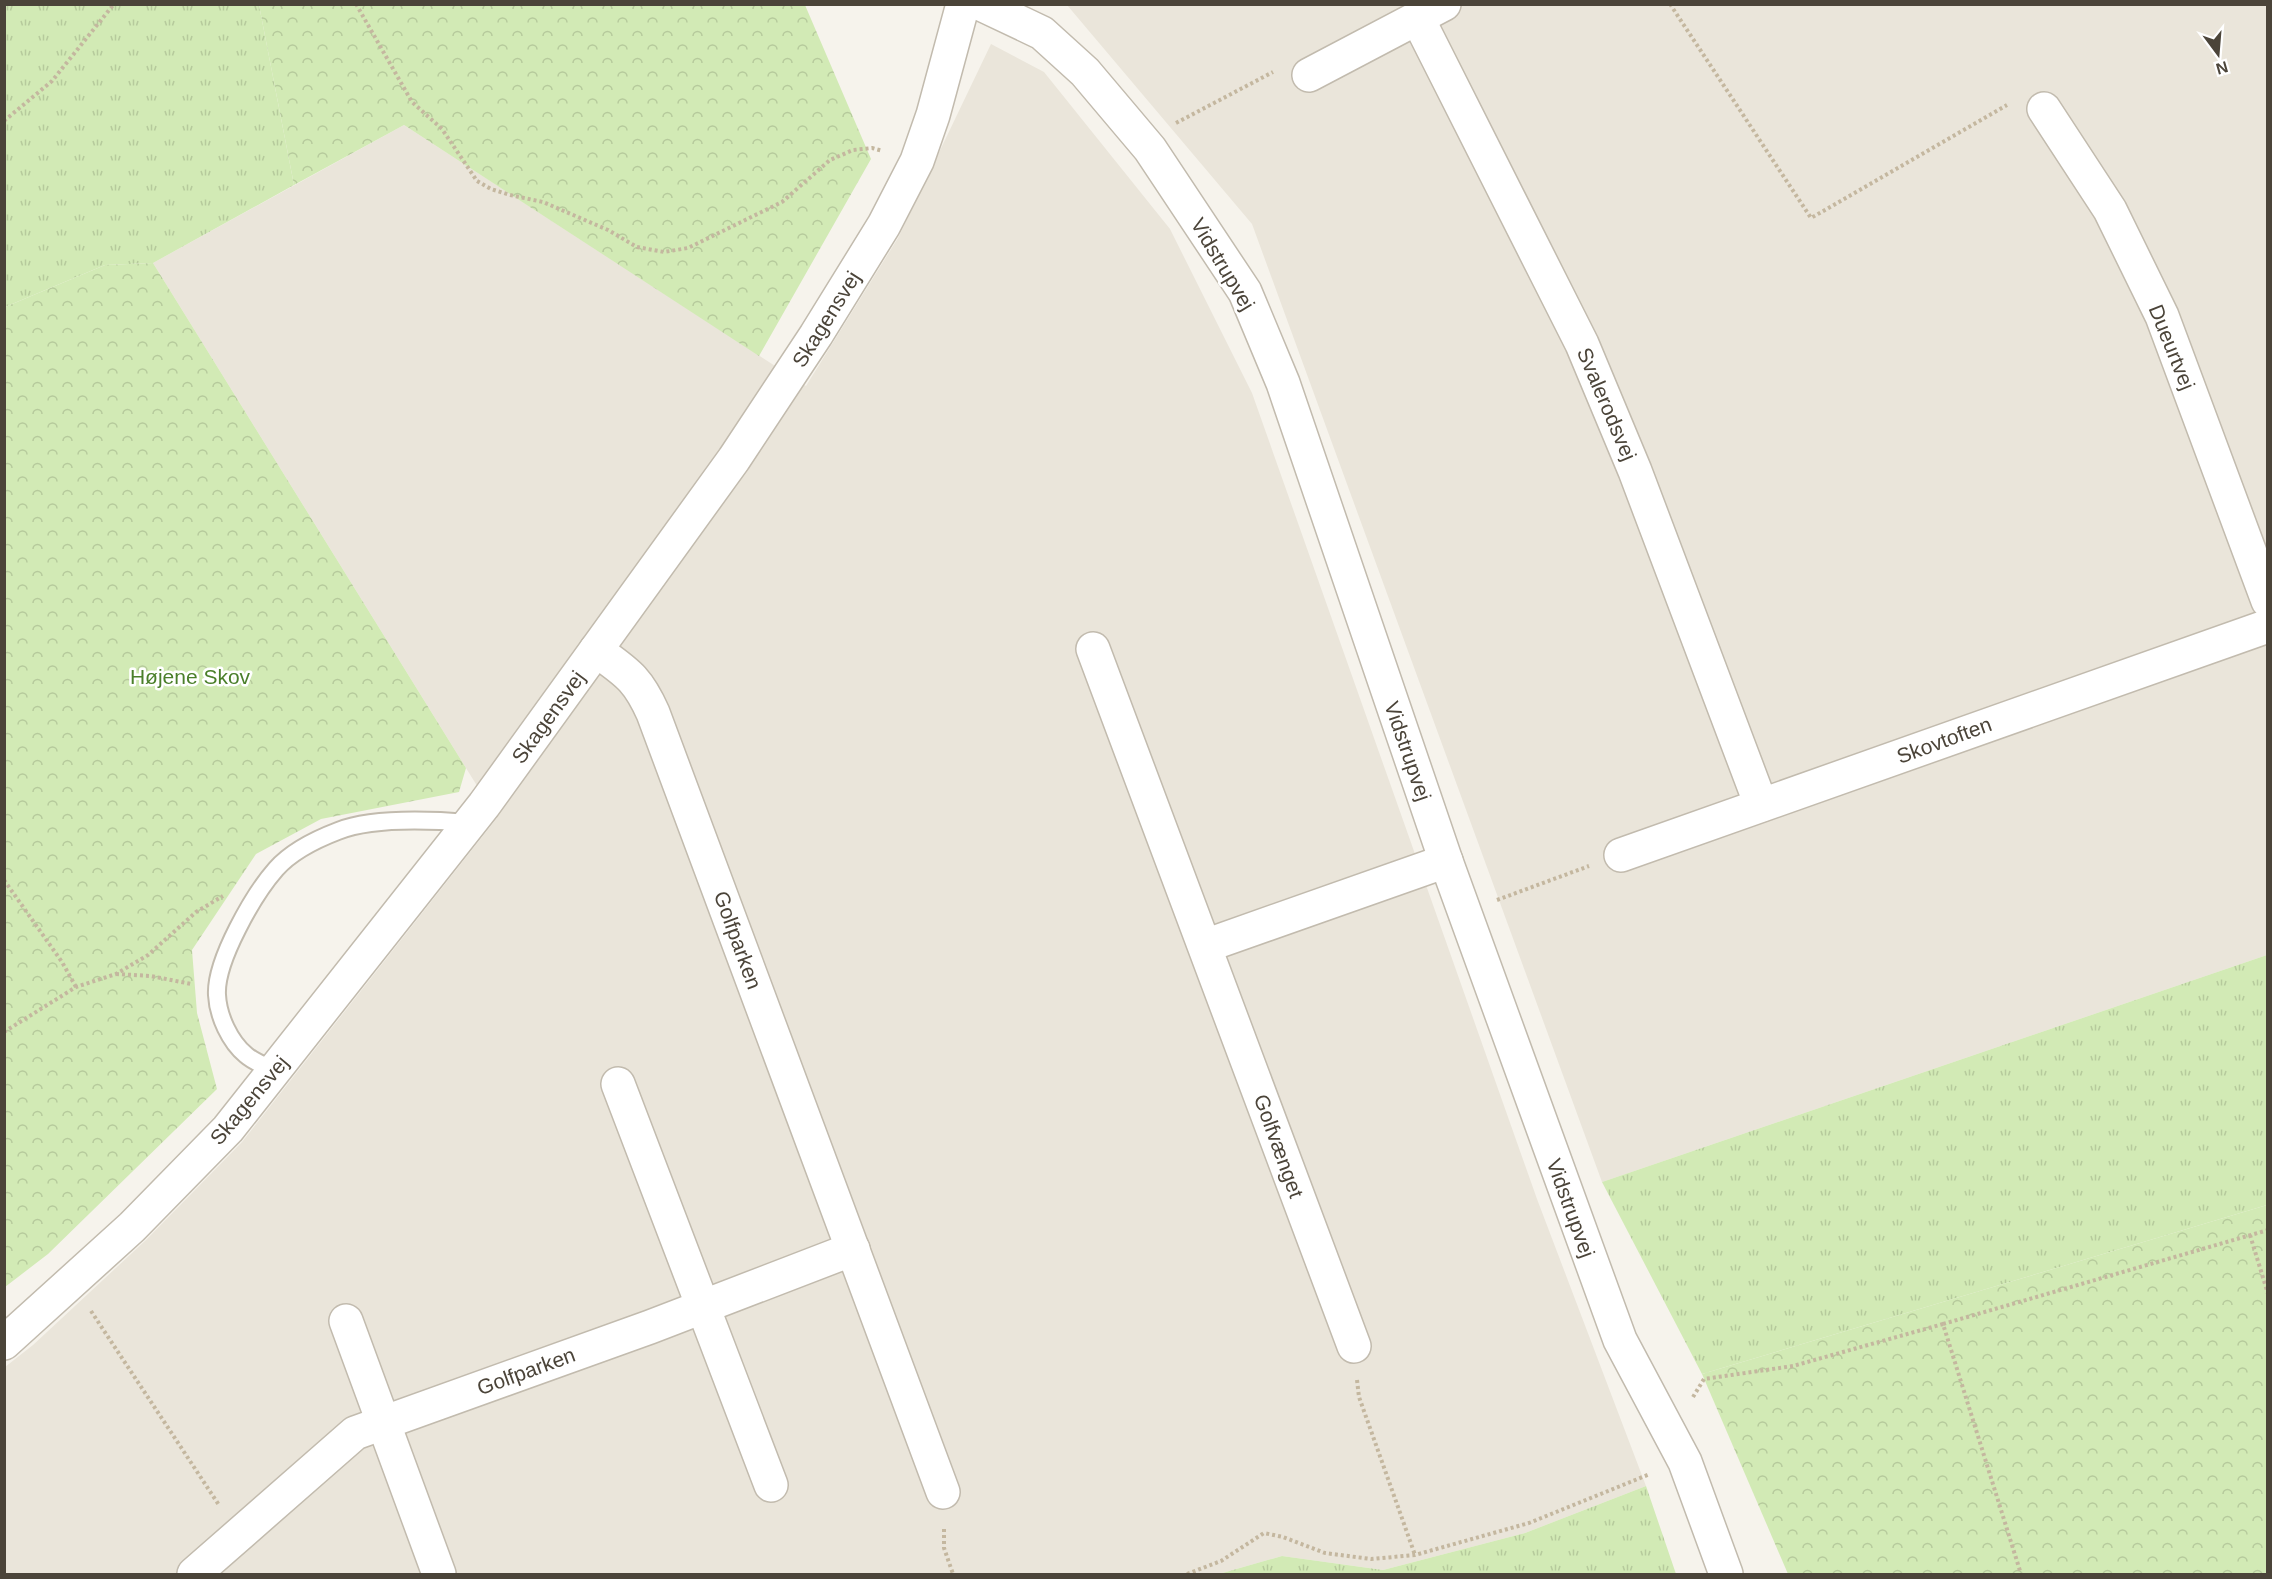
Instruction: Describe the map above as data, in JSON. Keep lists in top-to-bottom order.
{
  "streets": {
    "street": [
      "Vidstrupvej",
      "Skagensvej",
      "Dueurtvej",
      "Svalerodsvej",
      "Skovtoften",
      "Golfparken",
      "Golfvænget"
    ]
  },
  "crossings": [
    ["Skagensvej", "Golfparken"],
    ["Svalerodsvej", "Skovtoften"]
  ],
  "parks": ["Højene Skov"],
  "north": "bottom"
}
